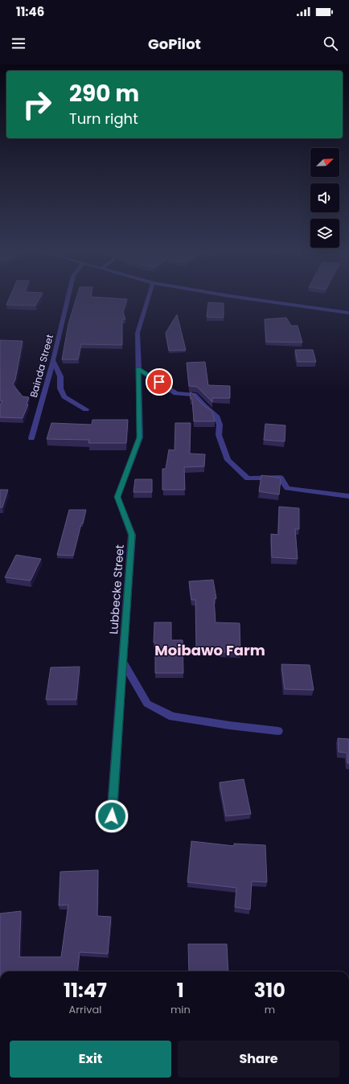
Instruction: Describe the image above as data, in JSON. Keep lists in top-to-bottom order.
{
  "streets": {
    "street": ["Bainda Street", "Lubbecke Street"]
  },
  "districts": ["Moibawo Farm"],
  "north": "top right",
  "page": {
    "status": "11:46",
    "header": "GoPilot",
    "turn": ["290 m", "Turn right"],
    "eta": [
      "11:47",
      "Arrival",
      "1",
      "min",
      "310",
      "m"
    ],
    "buttons": ["Exit", "Share"]
  }
}
